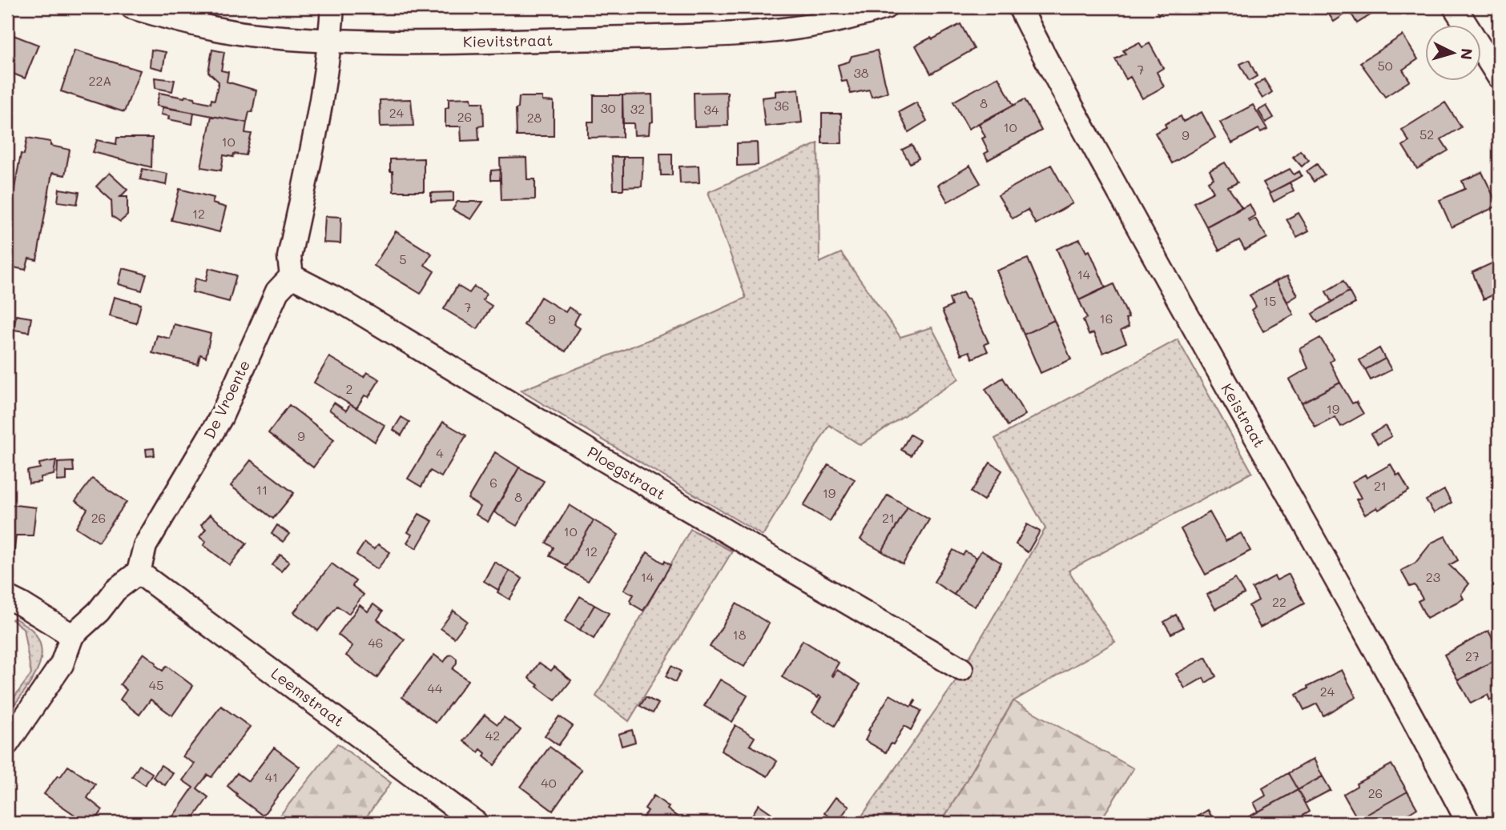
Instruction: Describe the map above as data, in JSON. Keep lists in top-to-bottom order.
{
  "streets": {
    "street": [
      "Kievitstraat",
      "De Vroente",
      "Keistraat",
      "Ploegstraat",
      "Leemstraat"
    ]
  },
  "crossings": [
    ["De Vroente", "Ploegstraat"],
    ["De Vroente", "Leemstraat"]
  ],
  "house_numbers": [
    "50",
    "7",
    "38",
    "22A",
    "8",
    "36",
    "30",
    "32",
    "34",
    "24",
    "26",
    "28",
    "10",
    "52",
    "9",
    "10",
    "12",
    "5",
    "14",
    "15",
    "7",
    "16",
    "9",
    "2",
    "19",
    "9",
    "4",
    "6",
    "21",
    "11",
    "19",
    "8",
    "26",
    "21",
    "10",
    "12",
    "14",
    "23",
    "22",
    "18",
    "46",
    "27",
    "45",
    "44",
    "24",
    "42",
    "41",
    "40",
    "26"
  ],
  "north": "right"
}
